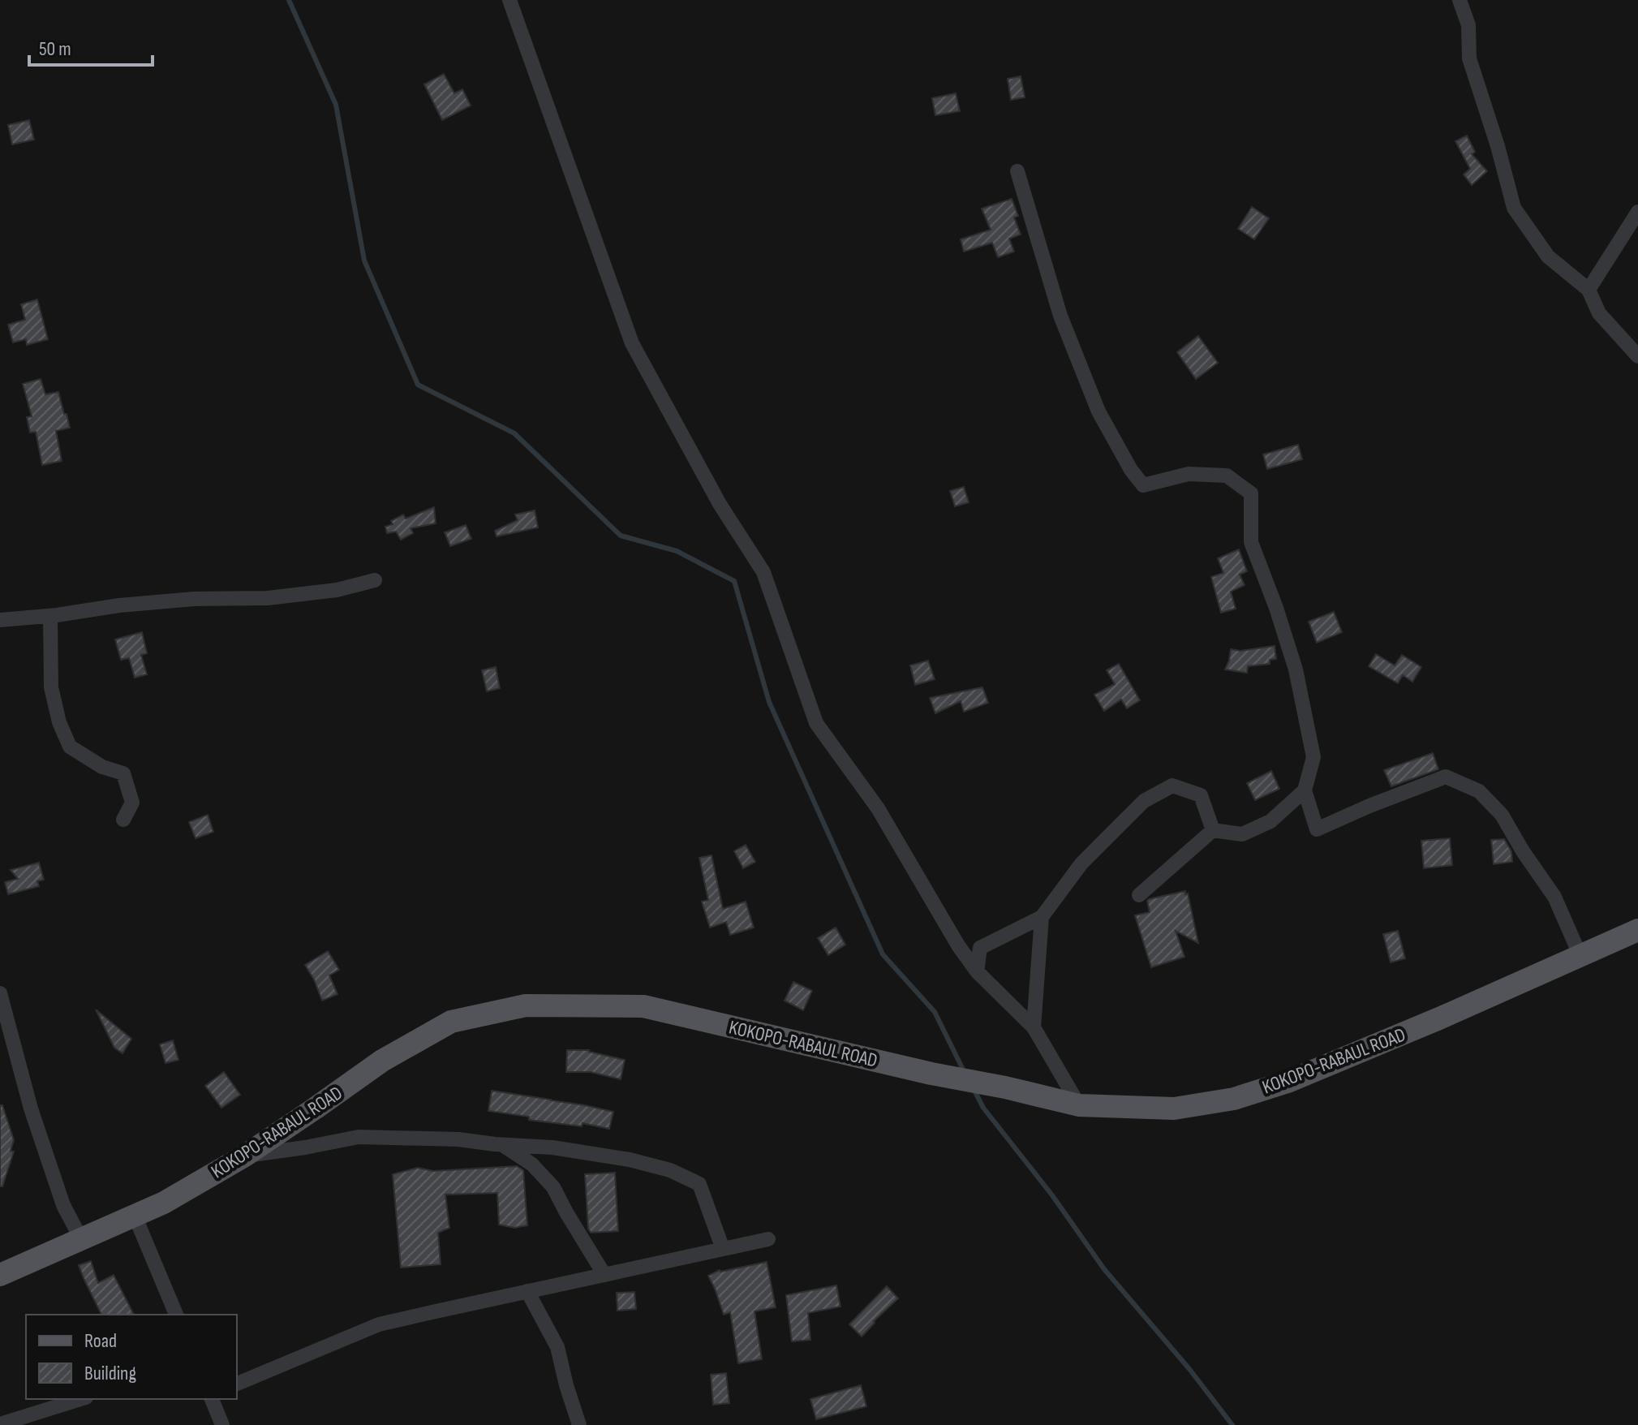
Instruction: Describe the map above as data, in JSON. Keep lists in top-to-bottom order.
{
  "streets": {
    "main road": ["KOKOPO-RABAUL ROAD"]
  },
  "legend": ["Road", "Building"],
  "scale_bar": "50 m"
}
